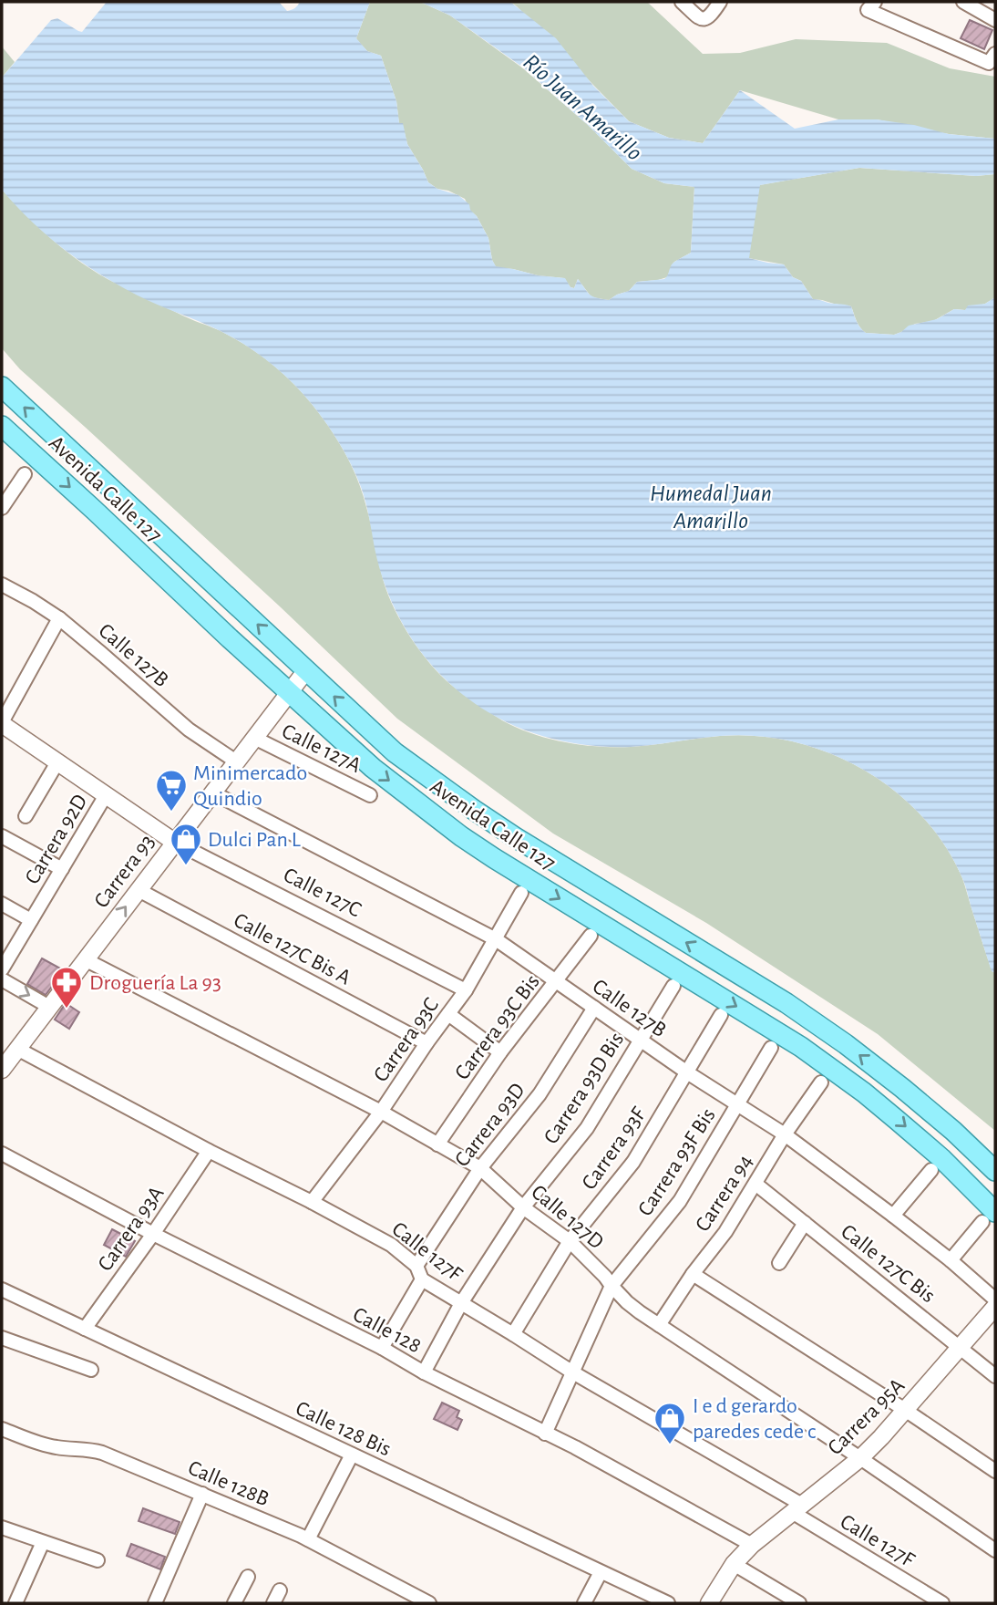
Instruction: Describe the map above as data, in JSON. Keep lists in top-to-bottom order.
{
  "streets": {
    "main road": ["Avenida Calle 127"],
    "street": [
      "Calle 127B",
      "Calle 127A",
      "Carrera 92D",
      "Carrera 93",
      "Calle 127C",
      "Calle 127C Bis A",
      "Carrera 93C Bis",
      "Carrera 93C",
      "Carrera 93D Bis",
      "Carrera 93D",
      "Carrera 93F",
      "Carrera 93F Bis",
      "Carrera 94",
      "Calle 127D",
      "Carrera 93A",
      "Calle 127F",
      "Calle 127C Bis",
      "Calle 128",
      "Carrera 95A",
      "Calle 128 Bis",
      "Calle 128B"
    ]
  },
  "crossings": [
    ["Avenida Calle 127", "Carrera 93"],
    ["Calle 127B", "Carrera 93"],
    ["Calle 127B", "Carrera 93C Bis"],
    ["Calle 127B", "Carrera 93C"],
    ["Calle 127B", "Carrera 93D Bis"],
    ["Calle 127B", "Carrera 93D"],
    ["Calle 127B", "Carrera 93F"],
    ["Calle 127B", "Carrera 93F Bis"],
    ["Calle 127B", "Carrera 94"],
    ["Calle 127A", "Carrera 93"],
    ["Carrera 92D", "Calle 127C"],
    ["Carrera 93", "Calle 127C"],
    ["Carrera 93", "Calle 127C Bis A"],
    ["Carrera 93", "Calle 127D"],
    ["Carrera 93", "Calle 127F"],
    ["Calle 127C", "Carrera 93C"],
    ["Calle 127C Bis A", "Carrera 93C"],
    ["Carrera 93C Bis", "Calle 127D"],
    ["Carrera 93C", "Calle 127D"],
    ["Carrera 93C", "Calle 127F"],
    ["Carrera 93D Bis", "Calle 127D"],
    ["Carrera 93D Bis", "Calle 127F"],
    ["Carrera 93D Bis", "Calle 128"],
    ["Carrera 93D", "Calle 127D"],
    ["Carrera 93D", "Calle 127F"],
    ["Carrera 93F", "Calle 127D"],
    ["Carrera 93F", "Calle 127F"],
    ["Carrera 93F Bis", "Calle 127D"],
    ["Carrera 93F Bis", "Calle 127F"],
    ["Carrera 93F Bis", "Calle 128"],
    ["Carrera 94", "Calle 127D"],
    ["Carrera 94", "Calle 127C Bis"],
    ["Calle 127D", "Carrera 95A"],
    ["Carrera 93A", "Calle 127F"],
    ["Carrera 93A", "Calle 128"],
    ["Carrera 93A", "Calle 128 Bis"],
    ["Calle 127F", "Carrera 95A"],
    ["Calle 127C Bis", "Carrera 95A"],
    ["Calle 128", "Carrera 95A"]
  ],
  "water": ["Río Juan Amarillo", "Humedal Juan Amarillo"],
  "places": {
    "supermarket": ["Minimercado Quindio"],
    "shop": ["Dulci Pan L", "I e d gerardo paredes cede c"],
    "pharmacy": ["Droguería La 93"]
  }
}
